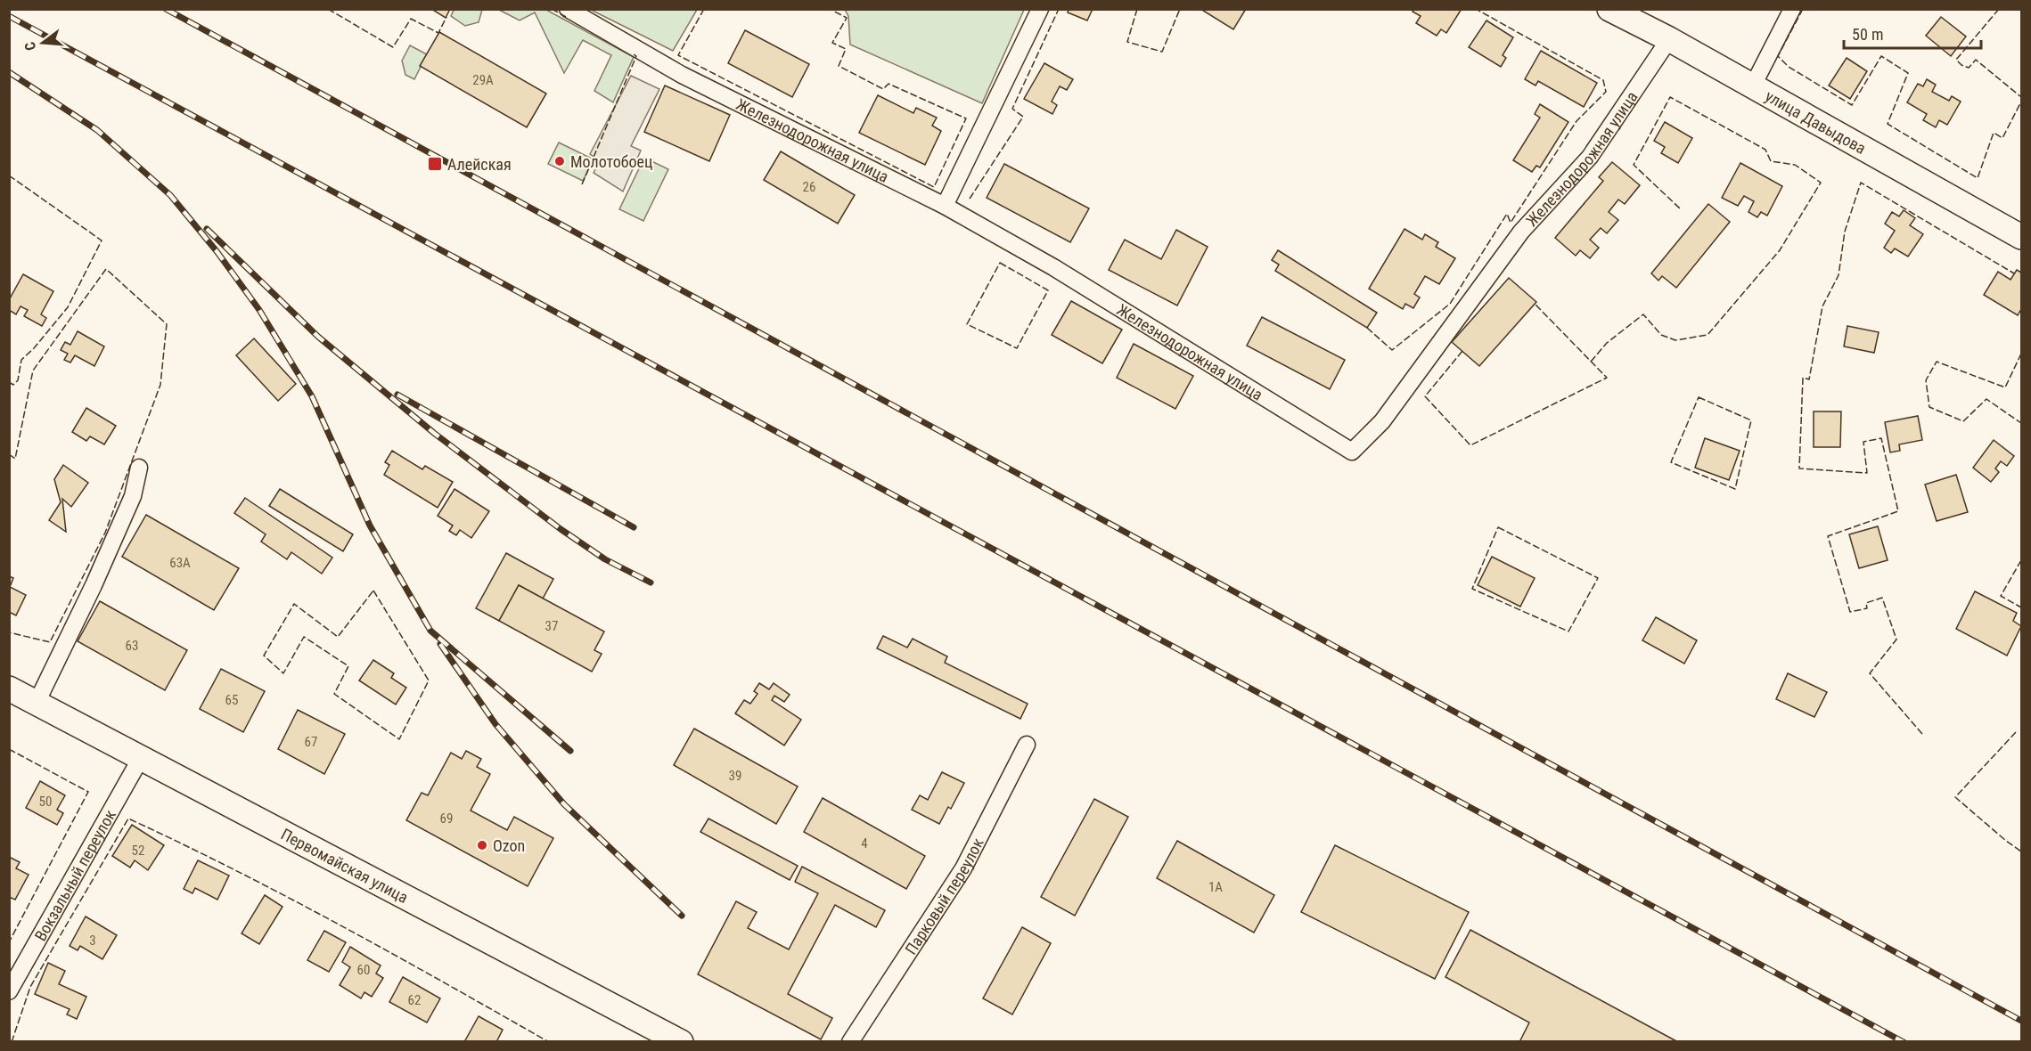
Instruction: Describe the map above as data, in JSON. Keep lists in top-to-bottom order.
{
  "streets": {
    "main road": ["улица Давыдова", "Первомайская улица"],
    "street": ["Железнодорожная улица", "Вокзальный переулок", "Парковый переулок"]
  },
  "crossings": [
    ["улица Давыдова", "Железнодорожная улица"],
    ["Первомайская улица", "Вокзальный переулок"]
  ],
  "places": {
    "other": ["Молотобоец", "Ozon"],
    "transit": ["Алейская"]
  },
  "house_numbers": [
    "29А",
    "26",
    "63А",
    "37",
    "63",
    "65",
    "67",
    "39",
    "50",
    "69",
    "4",
    "52",
    "1А",
    "3",
    "60",
    "62"
  ],
  "scale_bar": "50 m",
  "north": "left"
}
